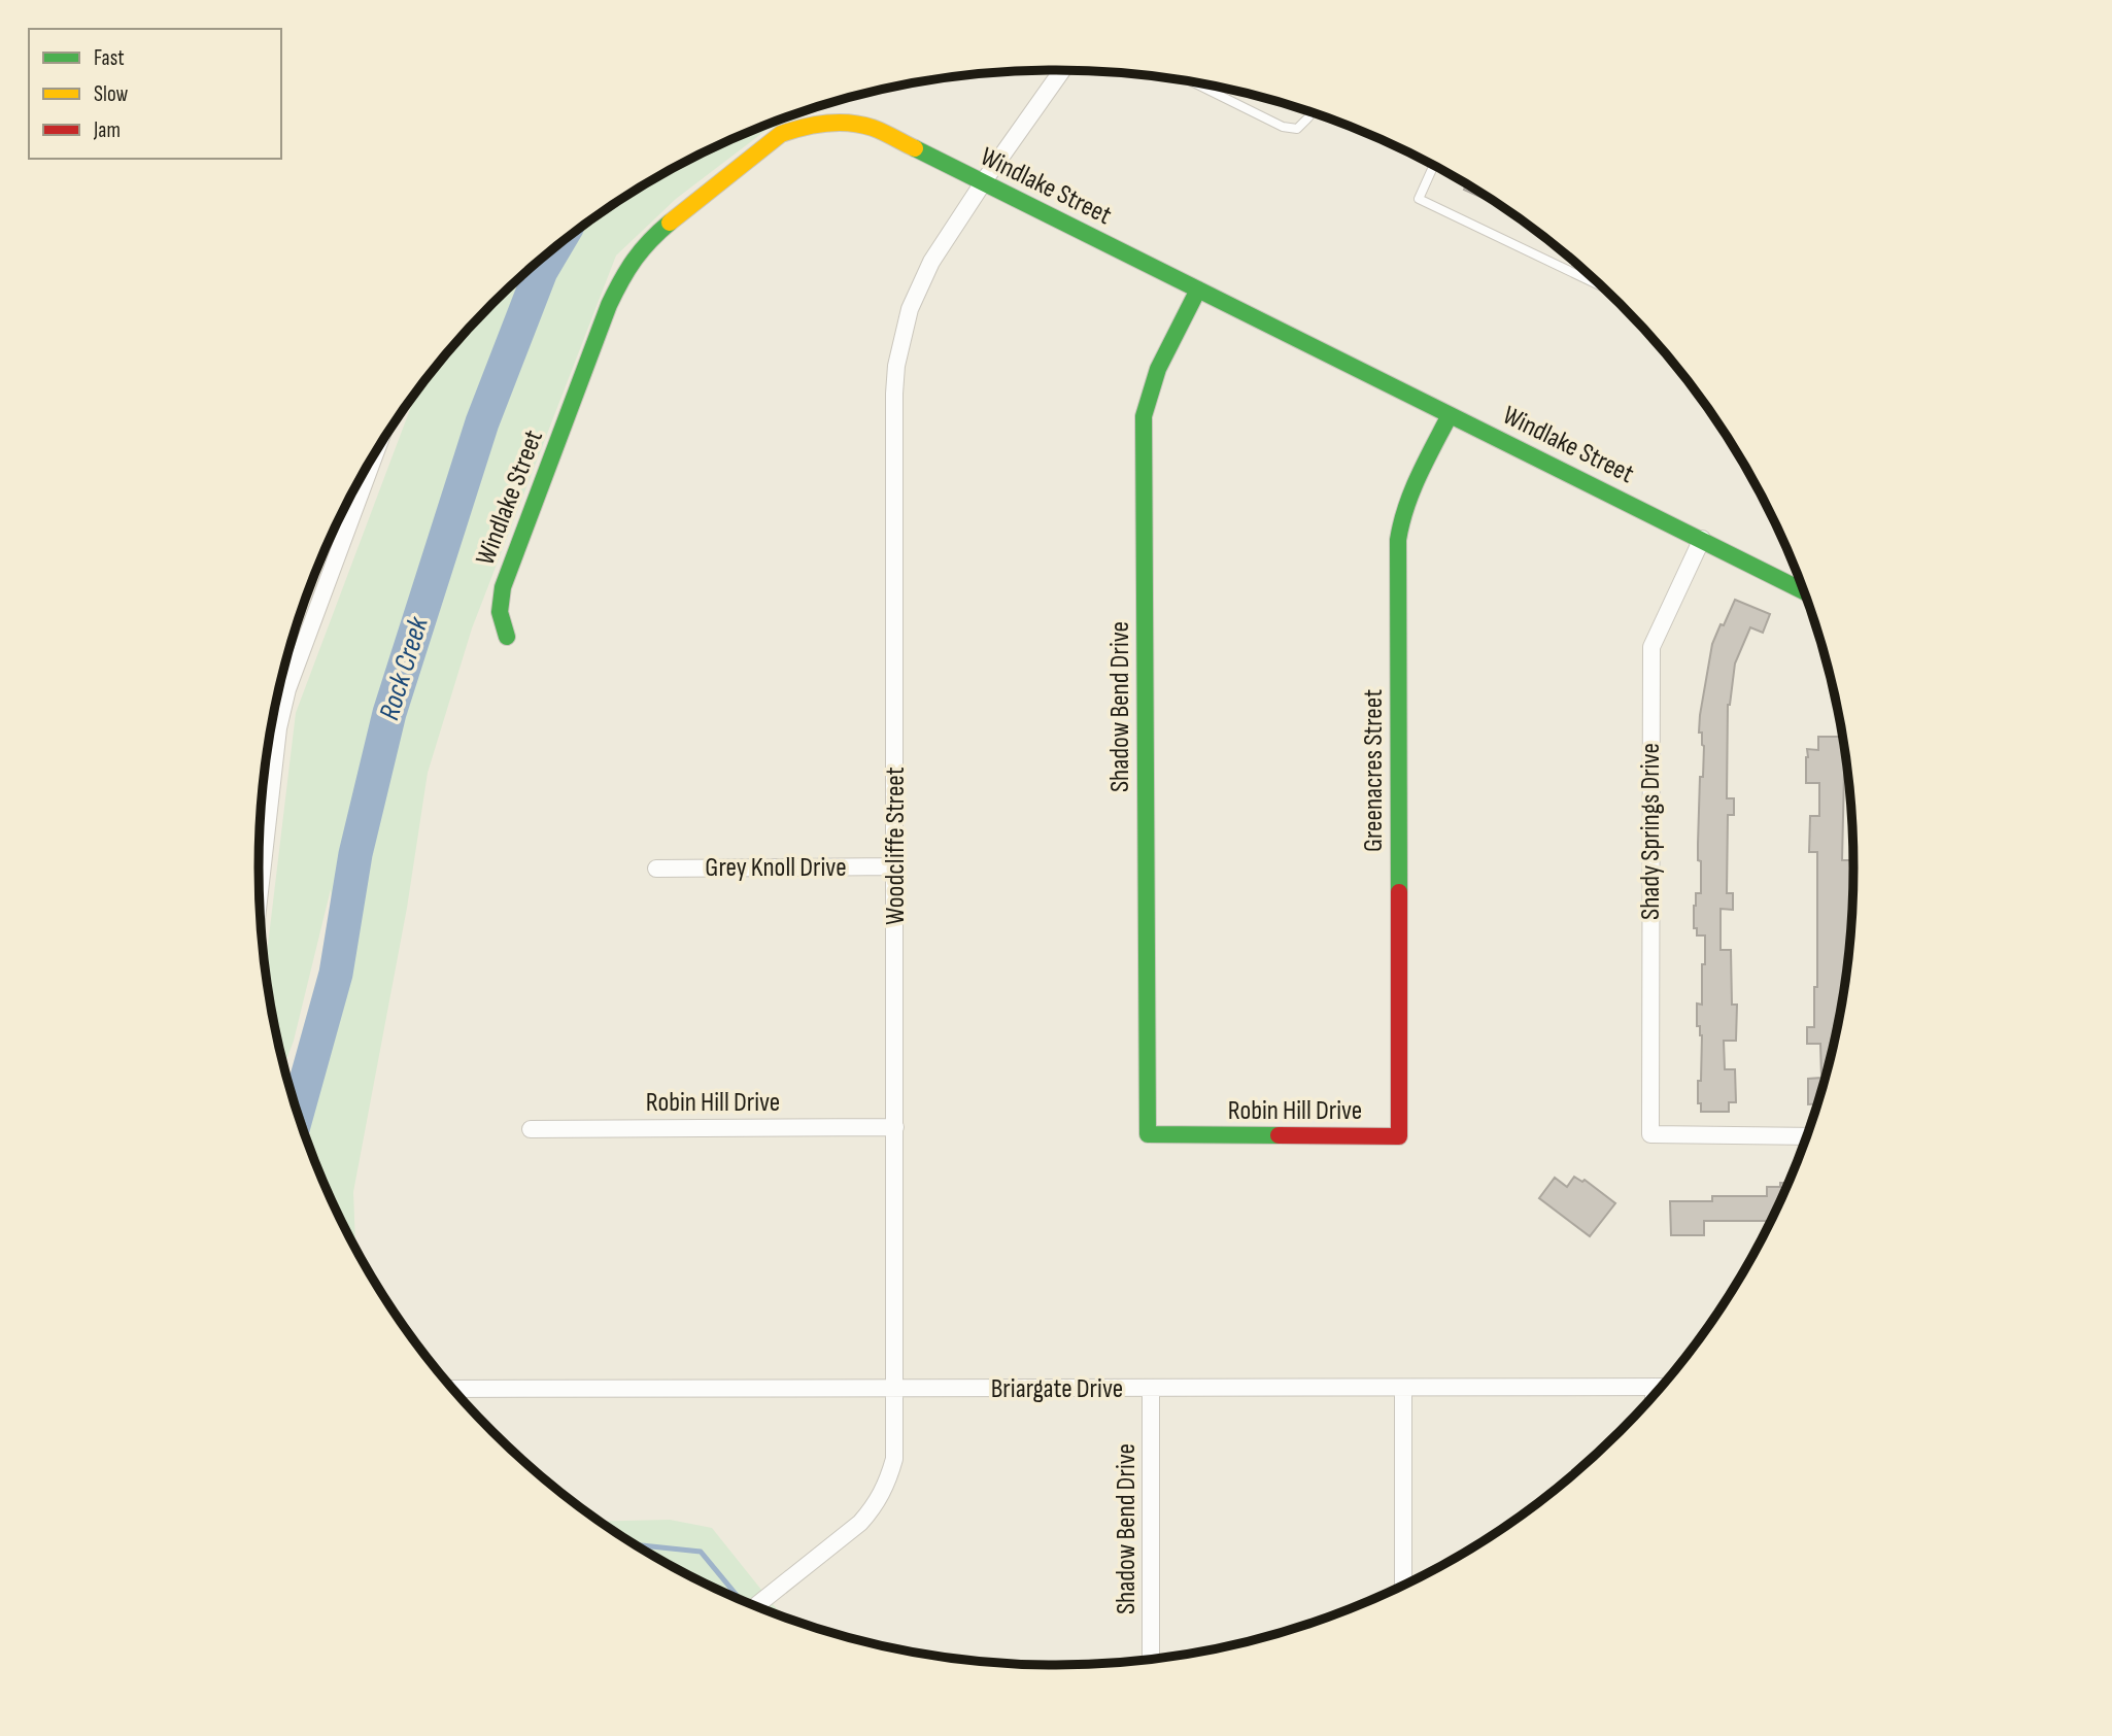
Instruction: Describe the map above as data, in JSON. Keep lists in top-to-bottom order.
{
  "streets": {
    "street": [
      "Windlake Street",
      "Shadow Bend Drive",
      "Greenacres Street",
      "Shady Springs Drive",
      "Woodcliffe Street",
      "Grey Knoll Drive",
      "Robin Hill Drive",
      "Briargate Drive"
    ]
  },
  "crossings": [
    ["Windlake Street", "Shadow Bend Drive"],
    ["Windlake Street", "Greenacres Street"],
    ["Windlake Street", "Shady Springs Drive"],
    ["Windlake Street", "Woodcliffe Street"],
    ["Shadow Bend Drive", "Robin Hill Drive"],
    ["Shadow Bend Drive", "Briargate Drive"],
    ["Greenacres Street", "Robin Hill Drive"],
    ["Woodcliffe Street", "Grey Knoll Drive"],
    ["Woodcliffe Street", "Robin Hill Drive"],
    ["Woodcliffe Street", "Briargate Drive"]
  ],
  "water": ["Rock Creek"],
  "legend": ["Fast", "Slow", "Jam"]
}
